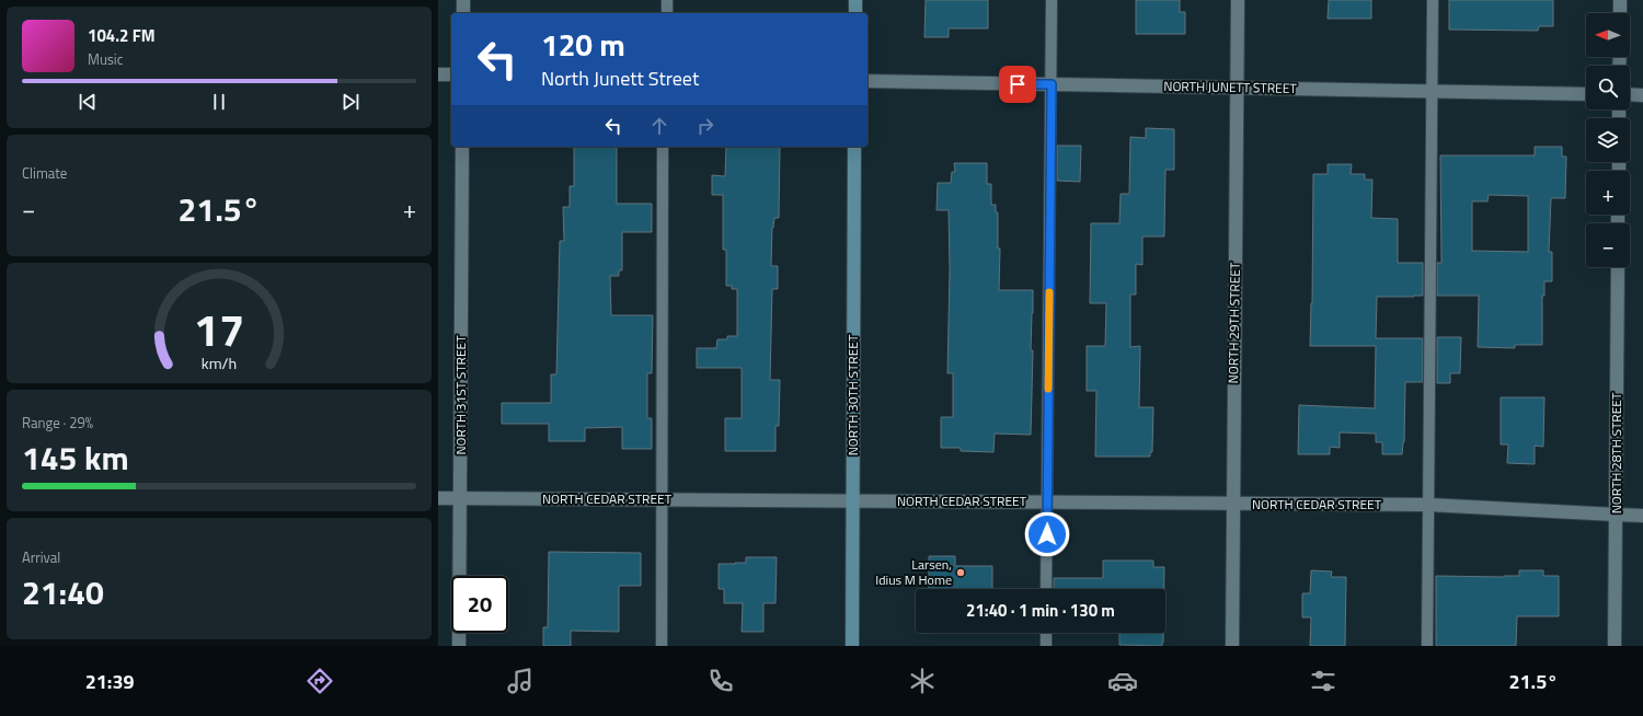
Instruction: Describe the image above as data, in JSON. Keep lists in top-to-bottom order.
{
  "streets": {
    "main road": ["NORTH 30TH STREET"],
    "street": [
      "NORTH JUNETT STREET",
      "NORTH 29TH STREET",
      "NORTH 31ST STREET",
      "NORTH 28TH STREET",
      "NORTH CEDAR STREET"
    ]
  },
  "crossings": [
    ["NORTH JUNETT STREET", "NORTH 29TH STREET"],
    ["NORTH 29TH STREET", "NORTH CEDAR STREET"],
    ["NORTH 31ST STREET", "NORTH CEDAR STREET"],
    ["NORTH 30TH STREET", "NORTH CEDAR STREET"],
    ["NORTH 28TH STREET", "NORTH CEDAR STREET"]
  ],
  "places": ["Larsen, Idius M Home"],
  "north": "left",
  "page": {
    "map_buttons": ["+", "−"],
    "turn": ["120 m", "North Junett Street"],
    "song": ["104.2 FM", "Music"],
    "tile": [
      "Climate",
      ["Range · 29%", "145 km"],
      ["Arrival", "21:40"]
    ],
    "heat": ["−", "21.5°", "+"],
    "limit": "20",
    "trip": "21:40 · 1 min · 130 m",
    "tabs": ["21:39", "21.5°"],
    "gauge": ["17", "km/h"]
  }
}
